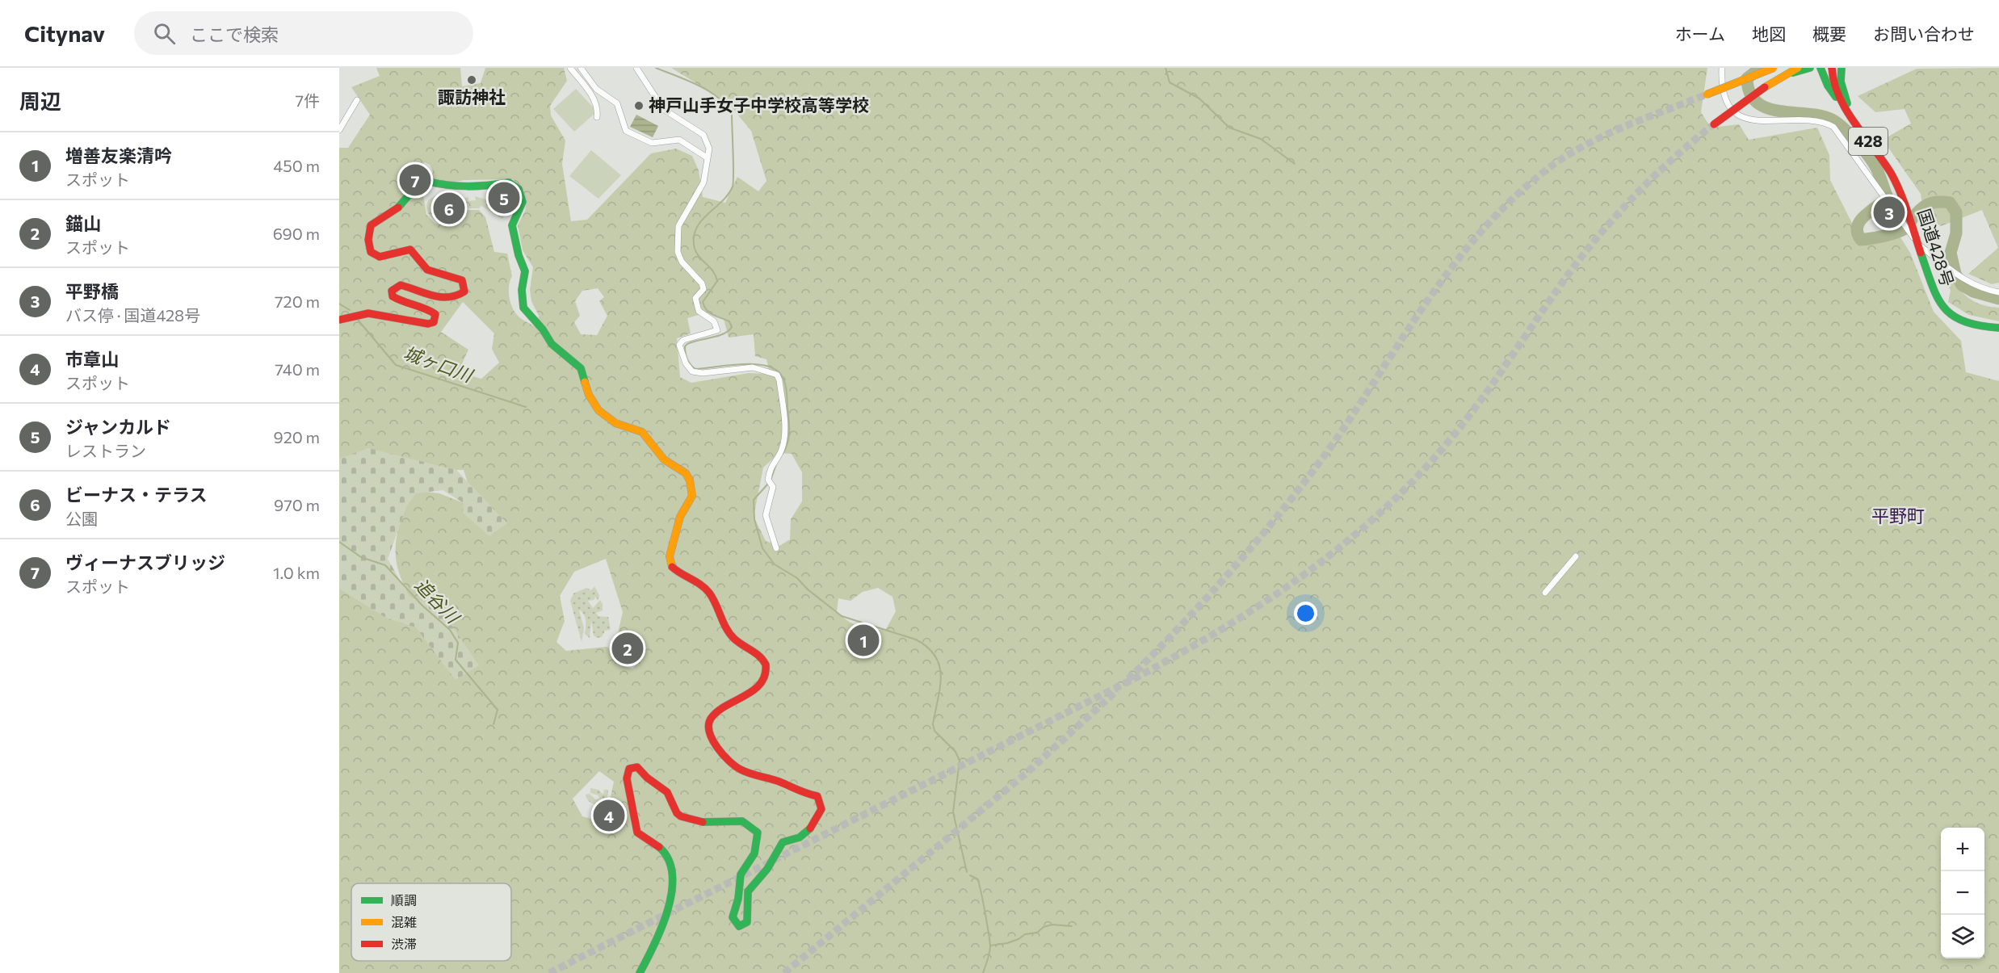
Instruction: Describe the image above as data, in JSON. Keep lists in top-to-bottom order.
{
  "streets": {
    "main road": ["428", "国道428号"]
  },
  "districts": ["平野町"],
  "water": ["城ヶ口川", "追谷川"],
  "places": ["諏訪神社", "神戸山手女子中学校高等学校"],
  "legend": ["順調", "混雑", "渋滞"],
  "page": {
    "header": "Citynav",
    "search": "ここで検索",
    "nav": [
      "ホーム",
      "地図",
      "概要",
      "お問い合わせ"
    ],
    "heading": ["周辺", "7件"],
    "list": [
      {
        "mark": "1",
        "name": "増善友楽清吟",
        "note": "スポット",
        "value": "450 m"
      },
      {
        "mark": "2",
        "name": "錨山",
        "note": "スポット",
        "value": "690 m"
      },
      {
        "mark": "3",
        "name": "平野橋",
        "note": "バス停 · 国道428号",
        "value": "720 m"
      },
      {
        "mark": "4",
        "name": "市章山",
        "note": "スポット",
        "value": "740 m"
      },
      {
        "mark": "5",
        "name": "ジャンカルド",
        "note": "レストラン",
        "value": "920 m"
      },
      {
        "mark": "6",
        "name": "ビーナス・テラス",
        "note": "公園",
        "value": "970 m"
      },
      {
        "mark": "7",
        "name": "ヴィーナスブリッジ",
        "note": "スポット",
        "value": "1.0 km"
      }
    ],
    "pins": [
      "7",
      "5",
      "6",
      "3",
      "1",
      "2",
      "4"
    ],
    "map_buttons": ["+", "−"]
  }
}
